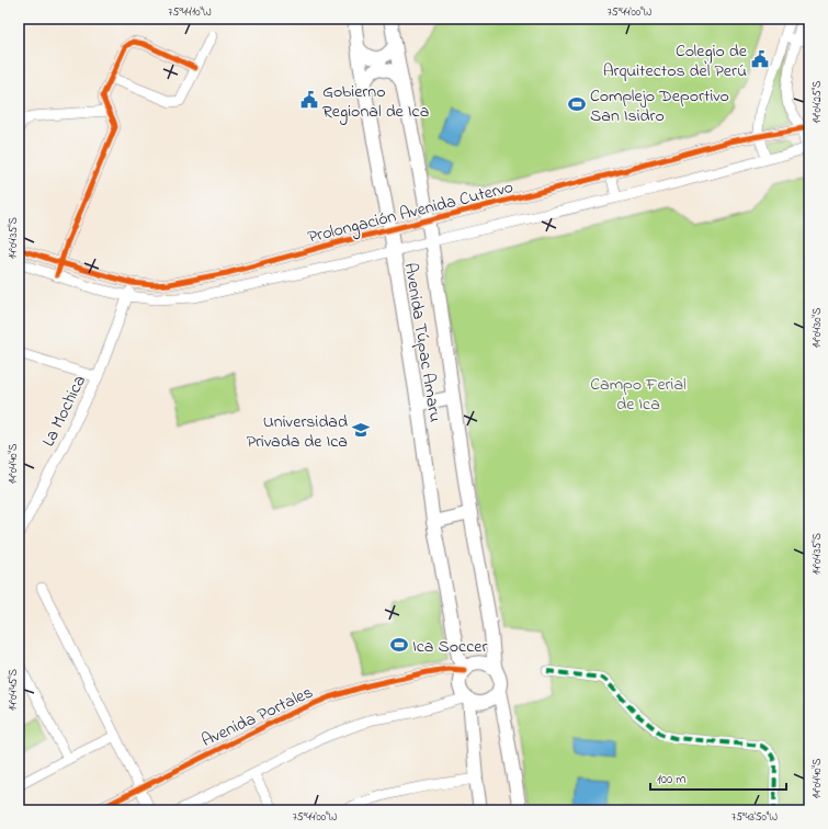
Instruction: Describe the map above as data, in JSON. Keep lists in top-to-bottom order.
{
  "streets": {
    "main road": ["Avenida Túpac Amaru"],
    "street": ["Prolongación Avenida Cutervo", "La Mochica", "Avenida Portales"]
  },
  "crossings": [
    ["Prolongación Avenida Cutervo", "Avenida Túpac Amaru"],
    ["Prolongación Avenida Cutervo", "La Mochica"],
    ["Avenida Túpac Amaru", "Avenida Portales"]
  ],
  "parks": ["Campo Ferial de Ica"],
  "places": {
    "public building": ["Colegio de Arquitectos del Perú", "Gobierno Regional de Ica"],
    "sports": ["Complejo Deportivo San Isidro", "Ica Soccer"],
    "school or university": ["Universidad Privada de Ica"]
  },
  "scale_bar": "100 m",
  "coordinates": [
    "75°44'10\"W",
    "75°44'00\"W",
    "14°04'25\"S",
    "14°04'35\"S",
    "14°04'30\"S",
    "14°04'40\"S",
    "14°04'45\"S",
    "75°43'50\"W"
  ]
}
